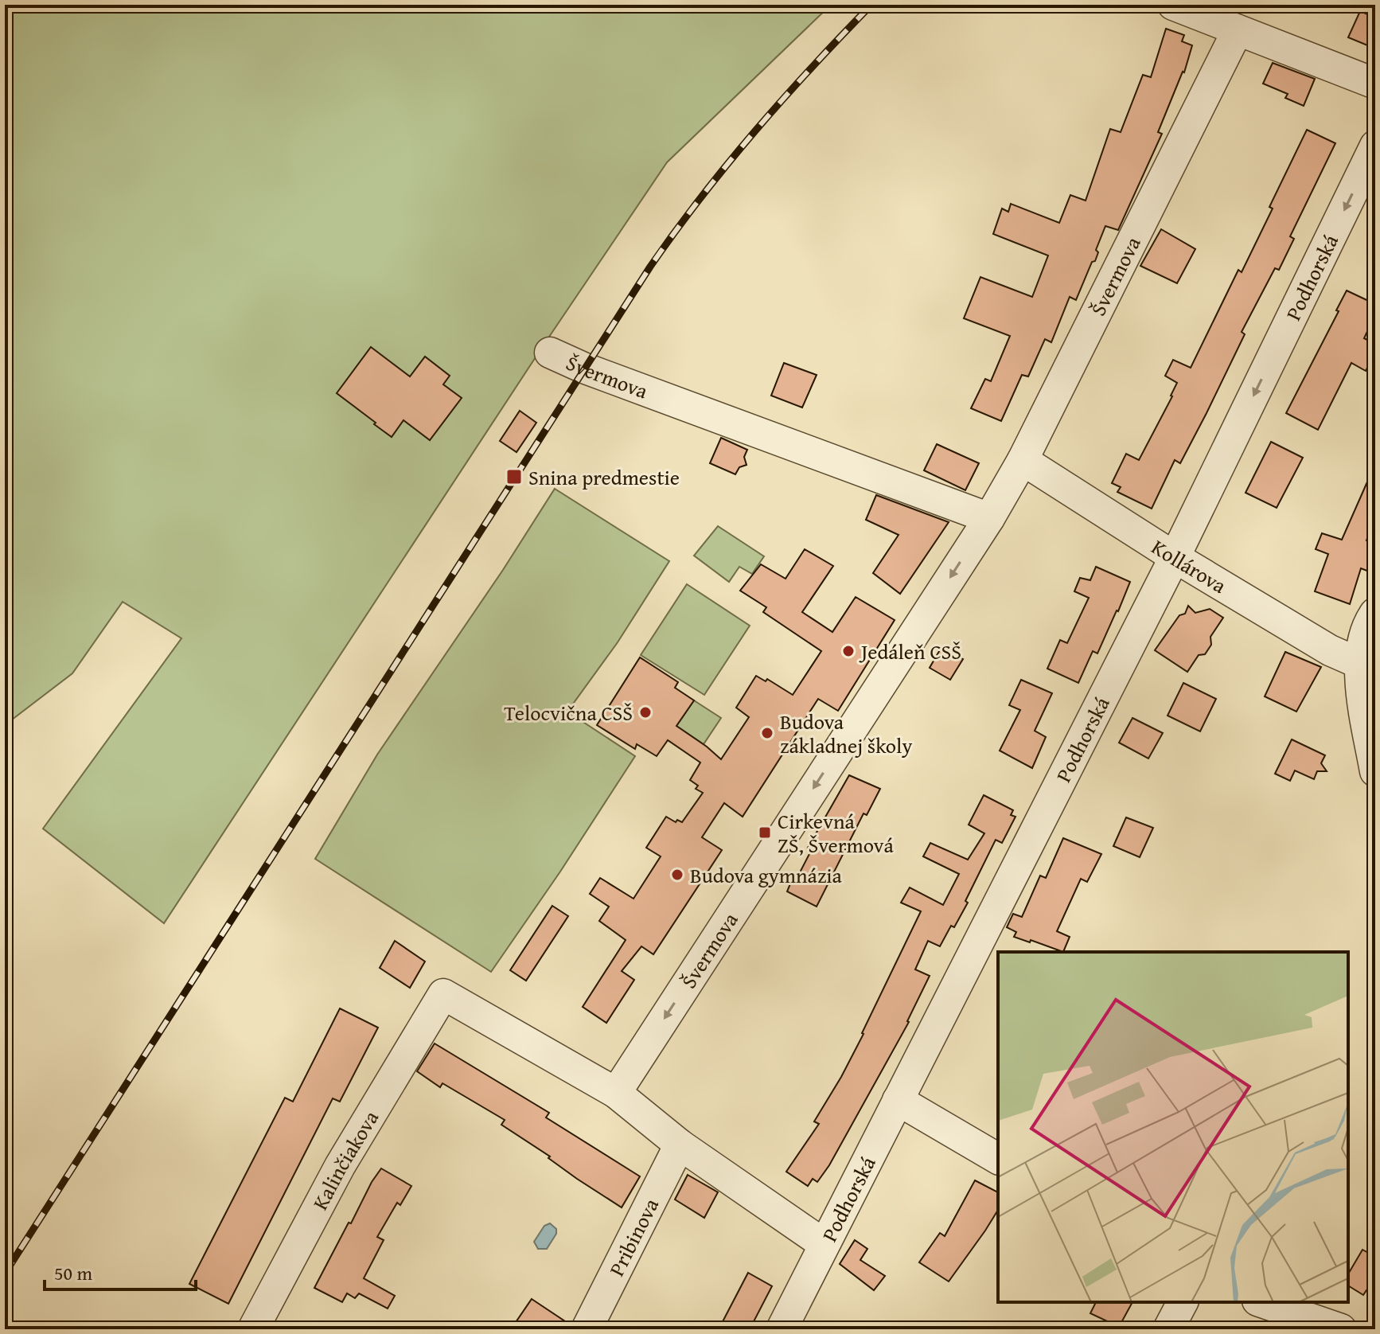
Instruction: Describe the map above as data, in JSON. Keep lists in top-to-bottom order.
{
  "streets": {
    "street": [
      "Švermova",
      "Podhorská",
      "Kollárova",
      "Kalinčiakova",
      "Pribinova"
    ]
  },
  "crossings": [
    ["Švermova", "Kollárova"],
    ["Švermova", "Kalinčiakova"],
    ["Podhorská", "Kollárova"]
  ],
  "one_way": ["Švermova"],
  "places": {
    "transit": ["Snina predmestie", "Cirkevná ZŠ, Švermová"],
    "other": [
      "Jedáleň CSŠ",
      "Telocvična CSŠ",
      "Budova základnej školy",
      "Budova gymnázia"
    ]
  },
  "scale_bar": "50 m"
}
